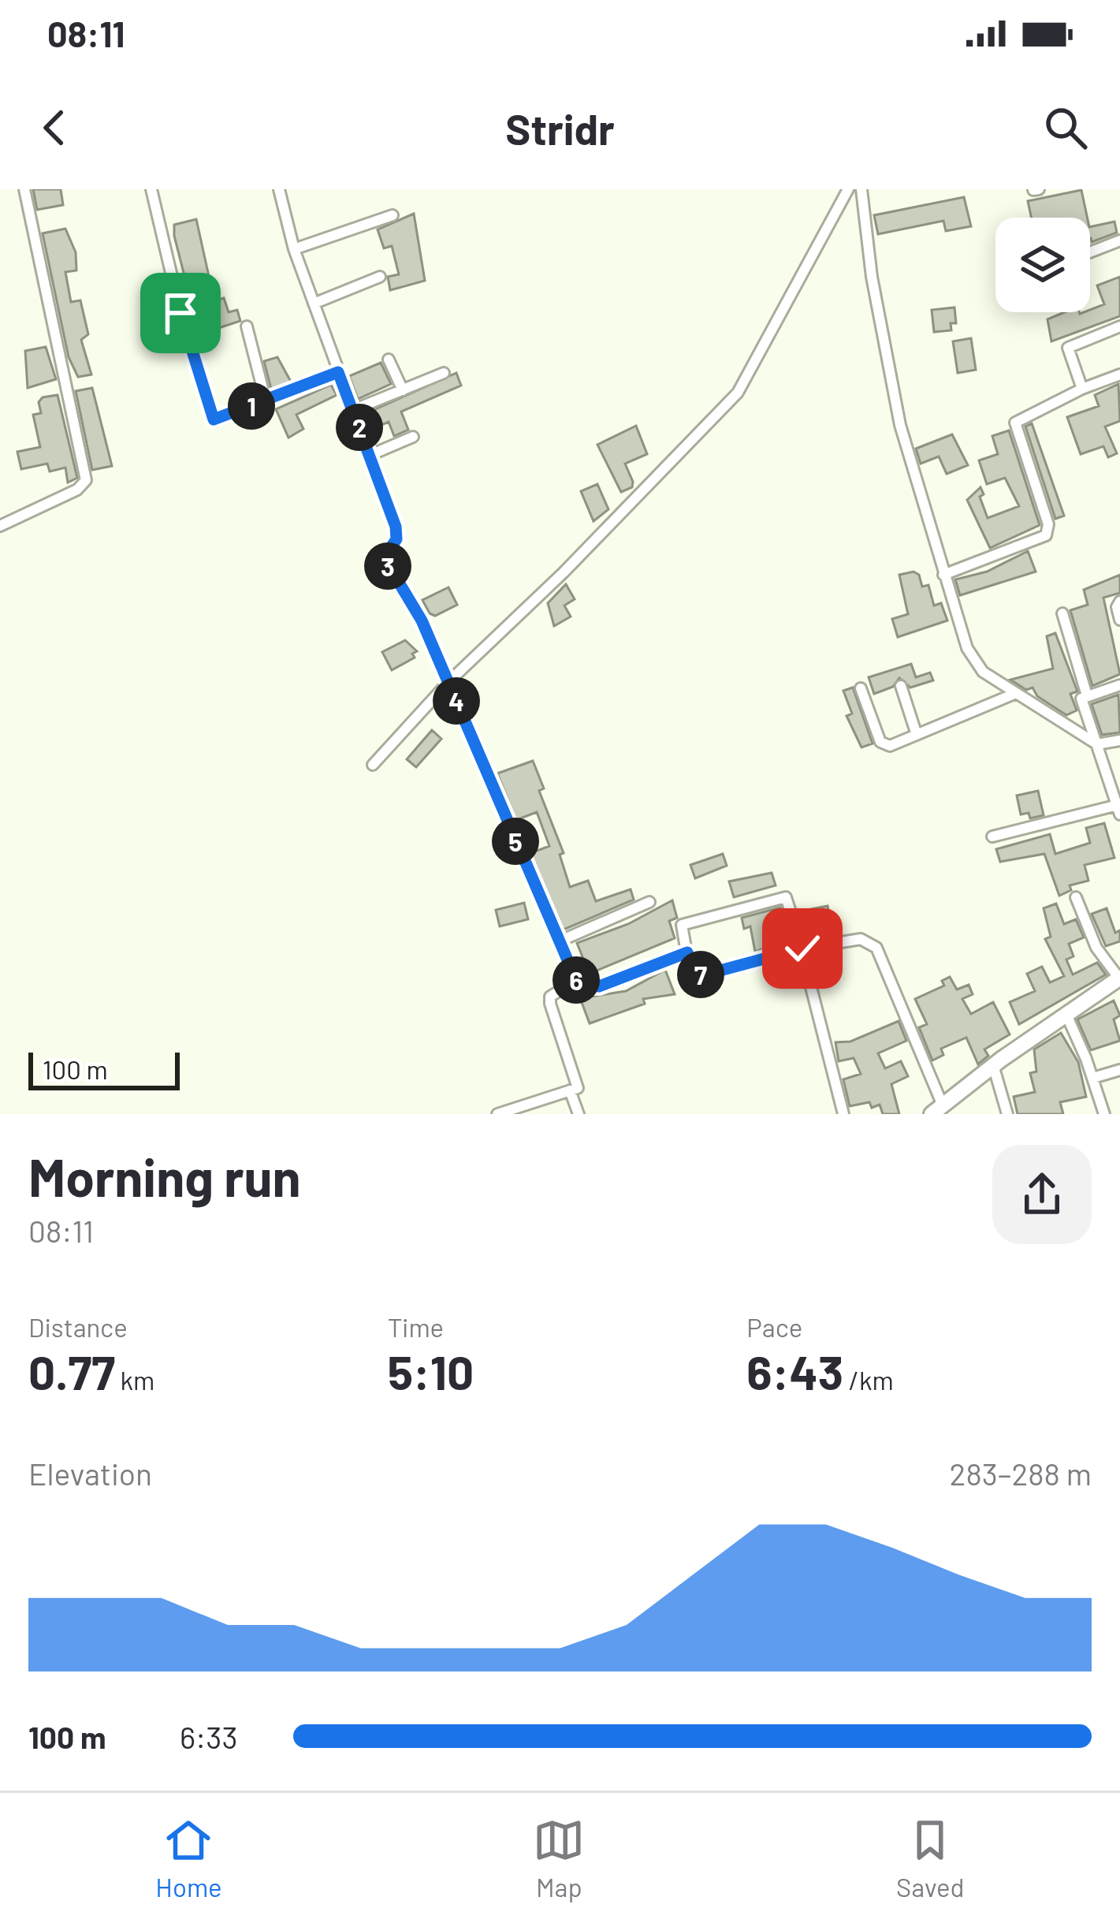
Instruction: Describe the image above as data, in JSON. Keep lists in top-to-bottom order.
{
  "scale_bar": "100 m",
  "page": {
    "status": "08:11",
    "header": "Stridr",
    "pins": [
      "1",
      "2",
      "3",
      "4",
      "5",
      "7",
      "6"
    ],
    "scale": "100 m",
    "heading": ["Morning run", "08:11"],
    "stats": [
      ["Distance", "0.77 km"],
      ["Time", "5:10"],
      ["Pace", "6:43 /km"]
    ],
    "chart": ["Elevation", "283–288 m"],
    "list": [
      {
        "name": "100 m",
        "note": "6:33"
      }
    ],
    "tabs": ["Home", "Map", "Saved"]
  }
}
